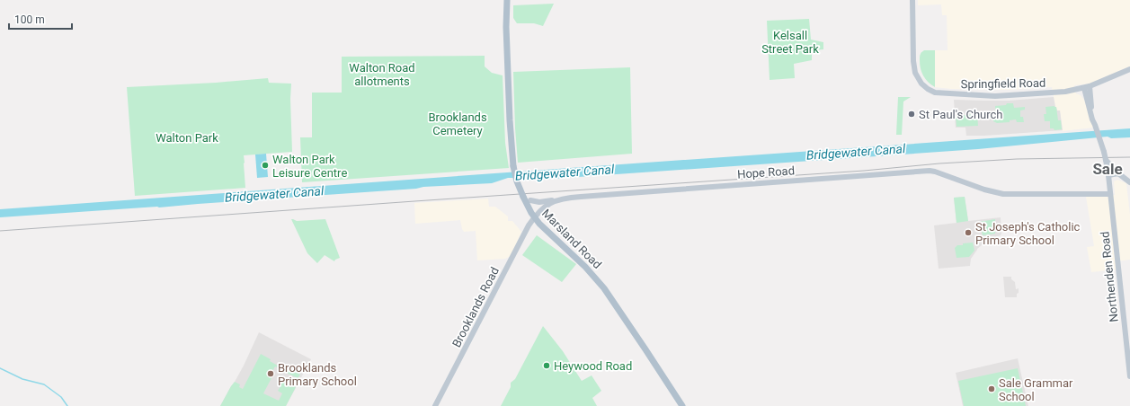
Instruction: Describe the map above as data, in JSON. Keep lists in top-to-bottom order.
{
  "streets": {
    "main road": ["Marsland Road"],
    "street": [
      "Springfield Road",
      "Hope Road",
      "Northenden Road",
      "Brooklands Road"
    ]
  },
  "crossings": [
    ["Hope Road", "Marsland Road"],
    ["Hope Road", "Northenden Road"],
    ["Hope Road", "Brooklands Road"],
    ["Marsland Road", "Brooklands Road"]
  ],
  "districts": ["Sale"],
  "water": ["Bridgewater Canal"],
  "parks": [
    "Kelsall Street Park",
    "Walton Road allotments",
    "Brooklands Cemetery",
    "Walton Park"
  ],
  "places": [
    "St Paul's Church",
    "Walton Park Leisure Centre",
    "St Joseph's Catholic Primary School",
    "Heywood Road",
    "Brooklands Primary School",
    "Sale Grammar School"
  ],
  "scale_bar": "100 m"
}
